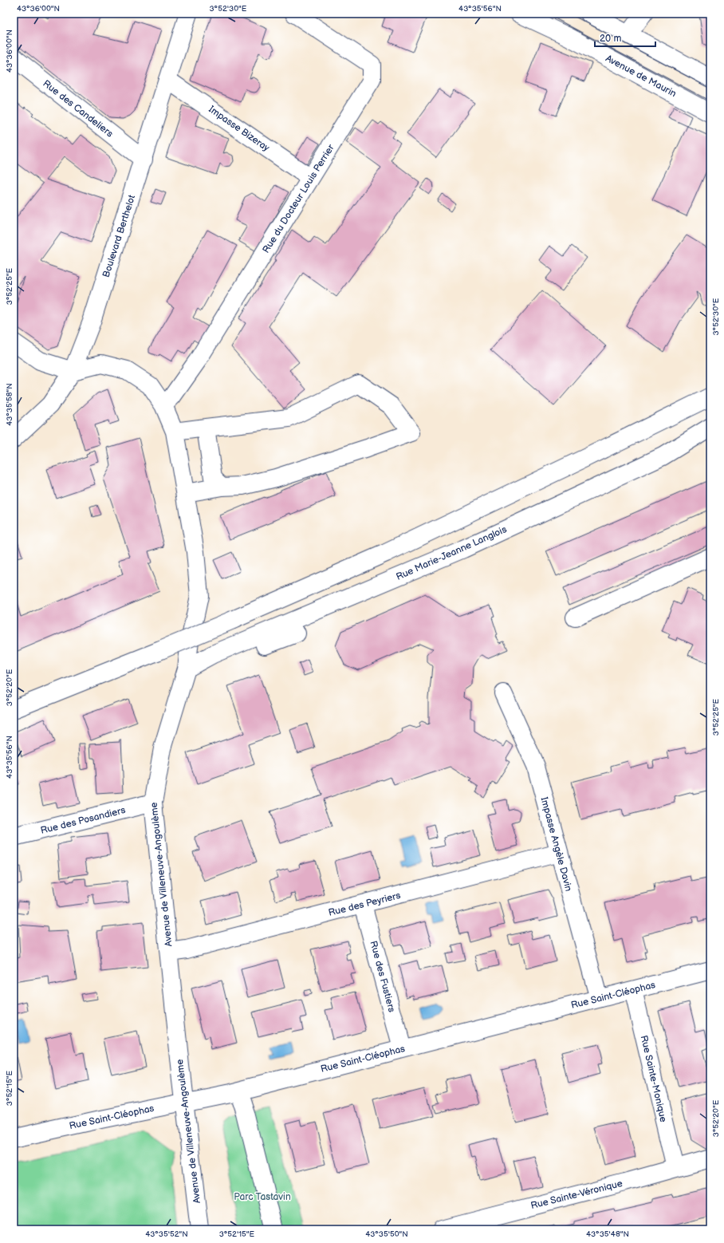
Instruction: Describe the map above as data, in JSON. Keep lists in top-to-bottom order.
{
  "streets": {
    "street": [
      "Avenue de Maurin",
      "Rue des Candeliers",
      "Impasse Bizeray",
      "Rue du Docteur Louis Perrier",
      "Boulevard Berthelot",
      "Rue Marie-Jeanne Langlois",
      "Rue des Posandiers",
      "Impasse Angèle Davin",
      "Avenue de Villeneuve-Angoulème",
      "Rue des Peyriers",
      "Rue des Fustiers",
      "Rue Saint-Cléophas",
      "Rue Sainte-Monique",
      "Rue Sainte-Véronique"
    ]
  },
  "crossings": [
    ["Rue des Candeliers", "Boulevard Berthelot"],
    ["Impasse Bizeray", "Rue du Docteur Louis Perrier"],
    ["Impasse Bizeray", "Boulevard Berthelot"],
    ["Rue du Docteur Louis Perrier", "Avenue de Villeneuve-Angoulème"],
    ["Boulevard Berthelot", "Avenue de Villeneuve-Angoulème"],
    ["Rue Marie-Jeanne Langlois", "Avenue de Villeneuve-Angoulème"],
    ["Rue des Posandiers", "Avenue de Villeneuve-Angoulème"],
    ["Impasse Angèle Davin", "Rue des Peyriers"],
    ["Impasse Angèle Davin", "Rue Saint-Cléophas"],
    ["Avenue de Villeneuve-Angoulème", "Rue des Peyriers"],
    ["Avenue de Villeneuve-Angoulème", "Rue Saint-Cléophas"],
    ["Rue des Peyriers", "Rue des Fustiers"],
    ["Rue des Fustiers", "Rue Saint-Cléophas"],
    ["Rue Saint-Cléophas", "Rue Sainte-Monique"],
    ["Rue Sainte-Monique", "Rue Sainte-Véronique"]
  ],
  "parks": ["Parc Tastavin"],
  "scale_bar": "20 m",
  "coordinates": [
    "43°36'00\"N",
    "3°52'30\"E",
    "43°35'56\"N",
    "3°52'25\"E",
    "43°35'58\"N",
    "3°52'20\"E",
    "3°52'15\"E",
    "43°35'52\"N",
    "43°35'50\"N",
    "43°35'48\"N"
  ]
}
